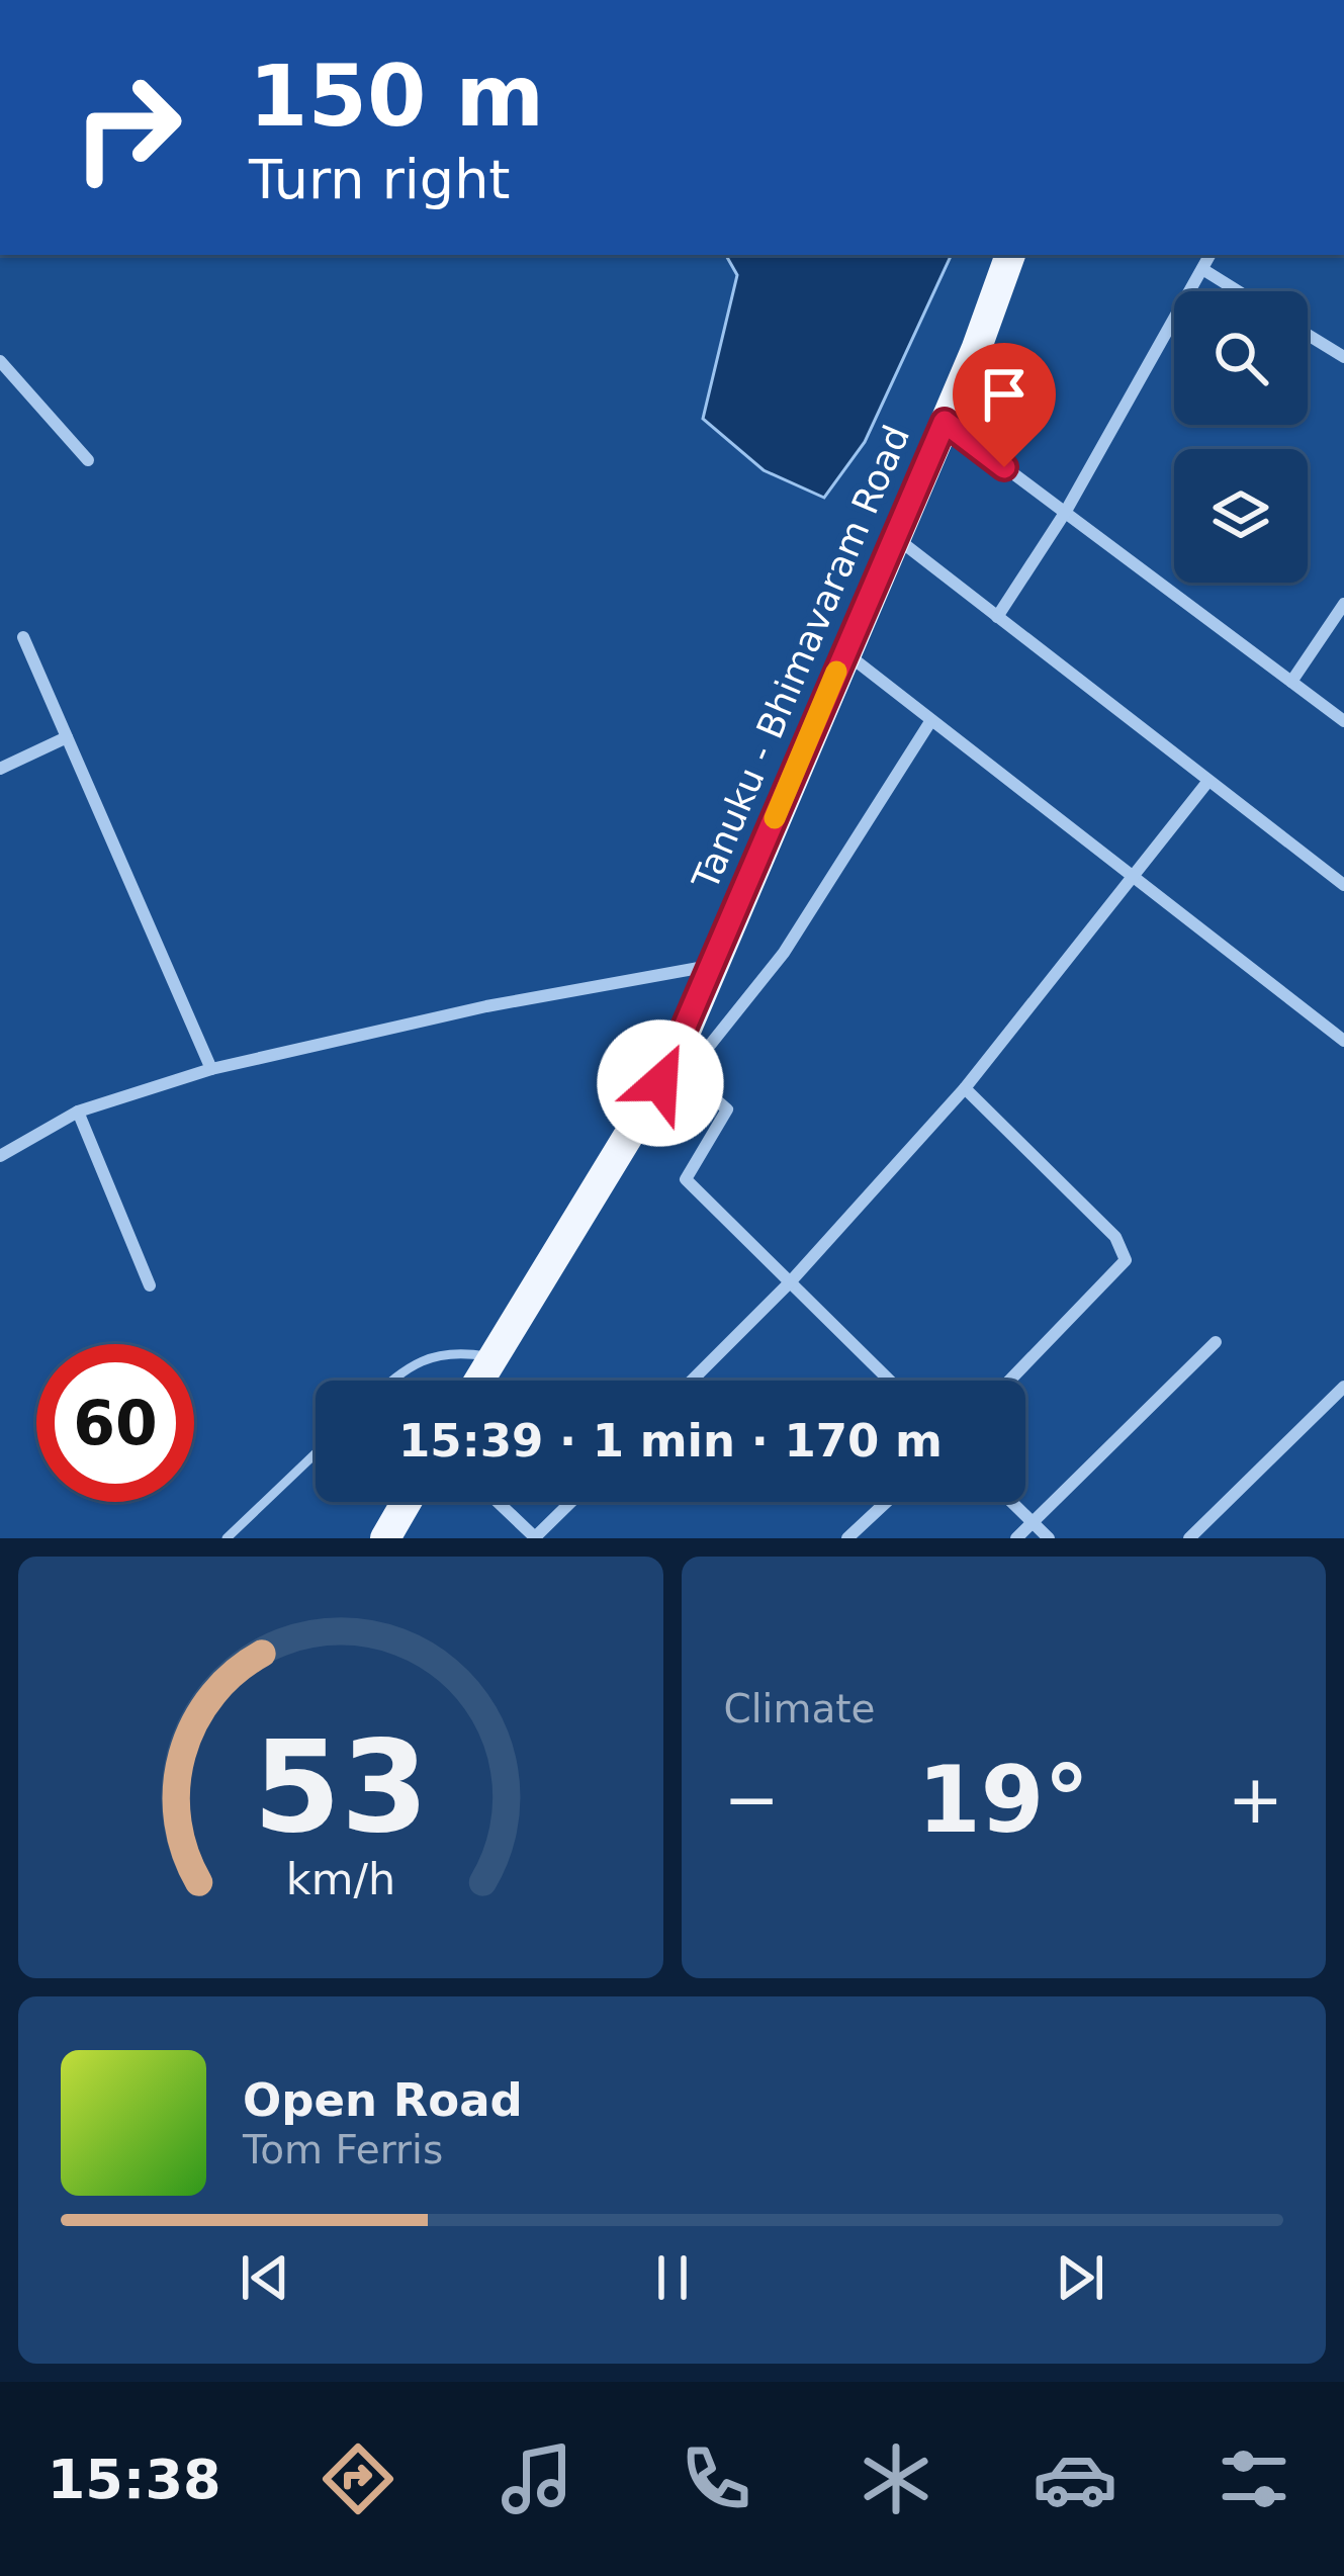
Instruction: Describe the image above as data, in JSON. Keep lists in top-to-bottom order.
{
  "streets": {
    "main road": ["Tanuku - Bhimavaram Road"]
  },
  "page": {
    "turn": ["150 m", "Turn right"],
    "limit": "60",
    "trip": "15:39 · 1 min · 170 m",
    "tile": "Climate",
    "heat": ["−", "19°", "+"],
    "song": ["Open Road", "Tom Ferris"],
    "tabs": "15:38",
    "gauge": ["53", "km/h"]
  }
}
